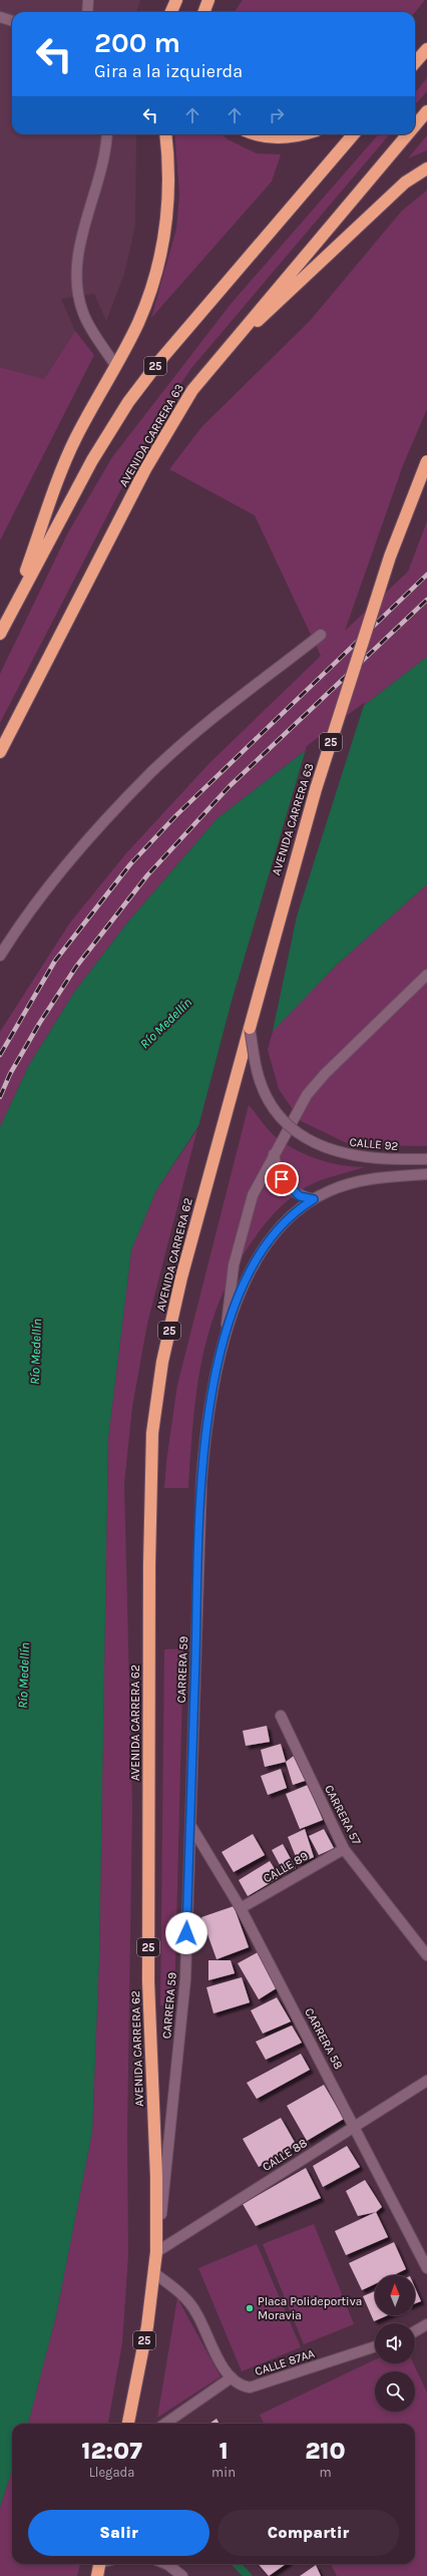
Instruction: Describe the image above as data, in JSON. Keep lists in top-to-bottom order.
{
  "streets": {
    "highway": ["25", "AVENIDA CARRERA 63", "AVENIDA CARRERA 62"],
    "main road": [
      "CALLE 92",
      "CARRERA 59",
      "CARRERA 57",
      "CALLE 89",
      "CARRERA 58",
      "CALLE 88",
      "CALLE 87AA"
    ]
  },
  "crossings": [
    ["AVENIDA CARRERA 63", "CALLE 92"],
    ["AVENIDA CARRERA 63", "AVENIDA CARRERA 62"],
    ["CALLE 92", "AVENIDA CARRERA 62"],
    ["AVENIDA CARRERA 62", "CARRERA 59"],
    ["AVENIDA CARRERA 62", "CALLE 88"],
    ["AVENIDA CARRERA 62", "CALLE 87AA"],
    ["CARRERA 59", "CARRERA 58"],
    ["CARRERA 59", "CALLE 88"],
    ["CARRERA 57", "CALLE 89"],
    ["CALLE 89", "CARRERA 58"],
    ["CARRERA 58", "CALLE 88"]
  ],
  "water": ["Río Medellín"],
  "places": ["Placa Polideportiva Moravia"],
  "north": "top",
  "page": {
    "turn": ["200 m", "Gira a la izquierda"],
    "eta": [
      "12:07",
      "Llegada",
      "1",
      "min",
      "210",
      "m"
    ],
    "buttons": ["Salir", "Compartir"]
  }
}
